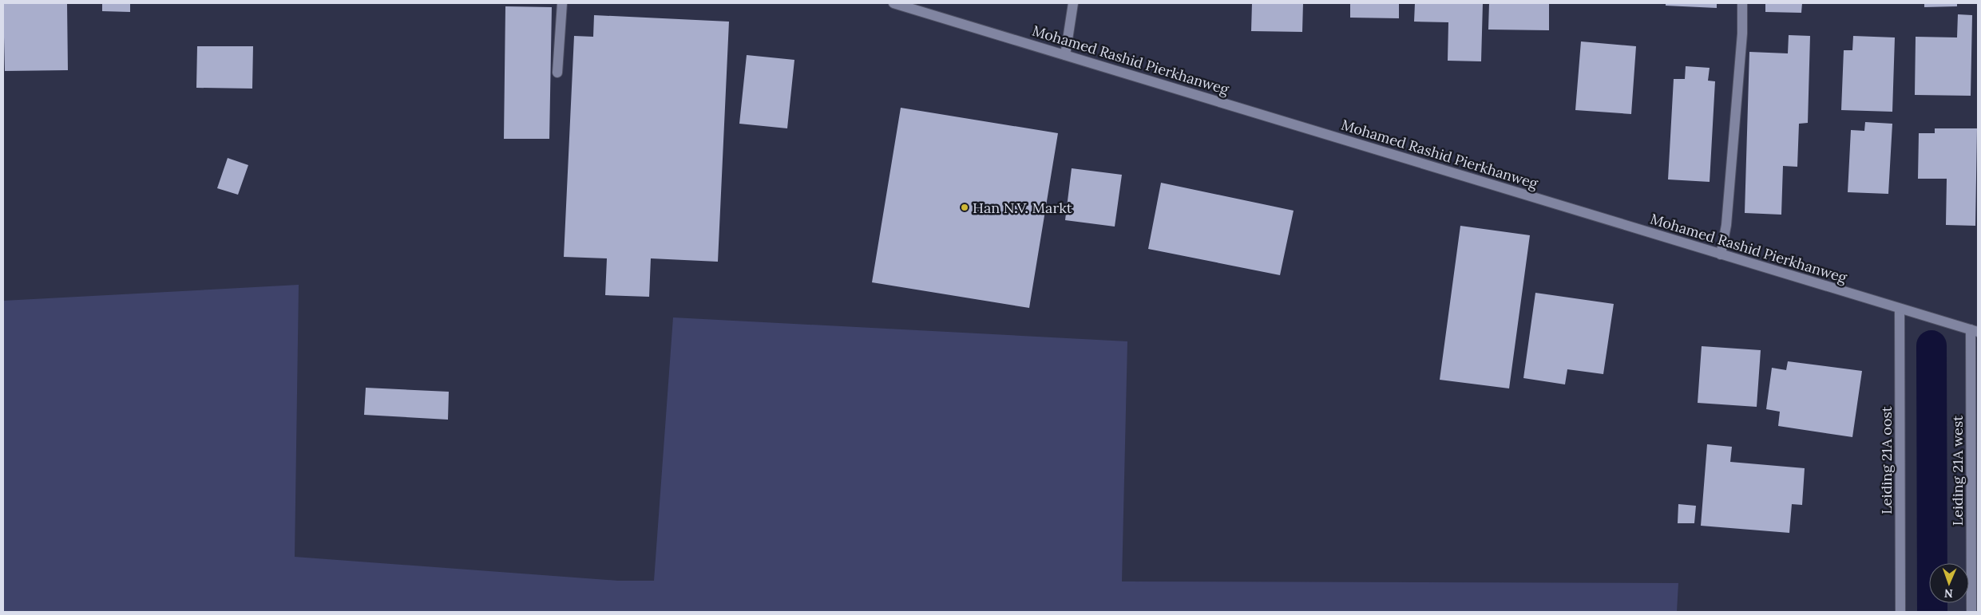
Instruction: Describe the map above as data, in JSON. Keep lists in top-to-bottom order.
{
  "streets": {
    "street": ["Mohamed Rashid Pierkhanweg", "Leiding 21A oost", "Leiding 21A west"]
  },
  "crossings": [
    ["Mohamed Rashid Pierkhanweg", "Leiding 21A oost"],
    ["Mohamed Rashid Pierkhanweg", "Leiding 21A west"]
  ],
  "places": ["Han N.V. Markt"],
  "north": "bottom"
}
